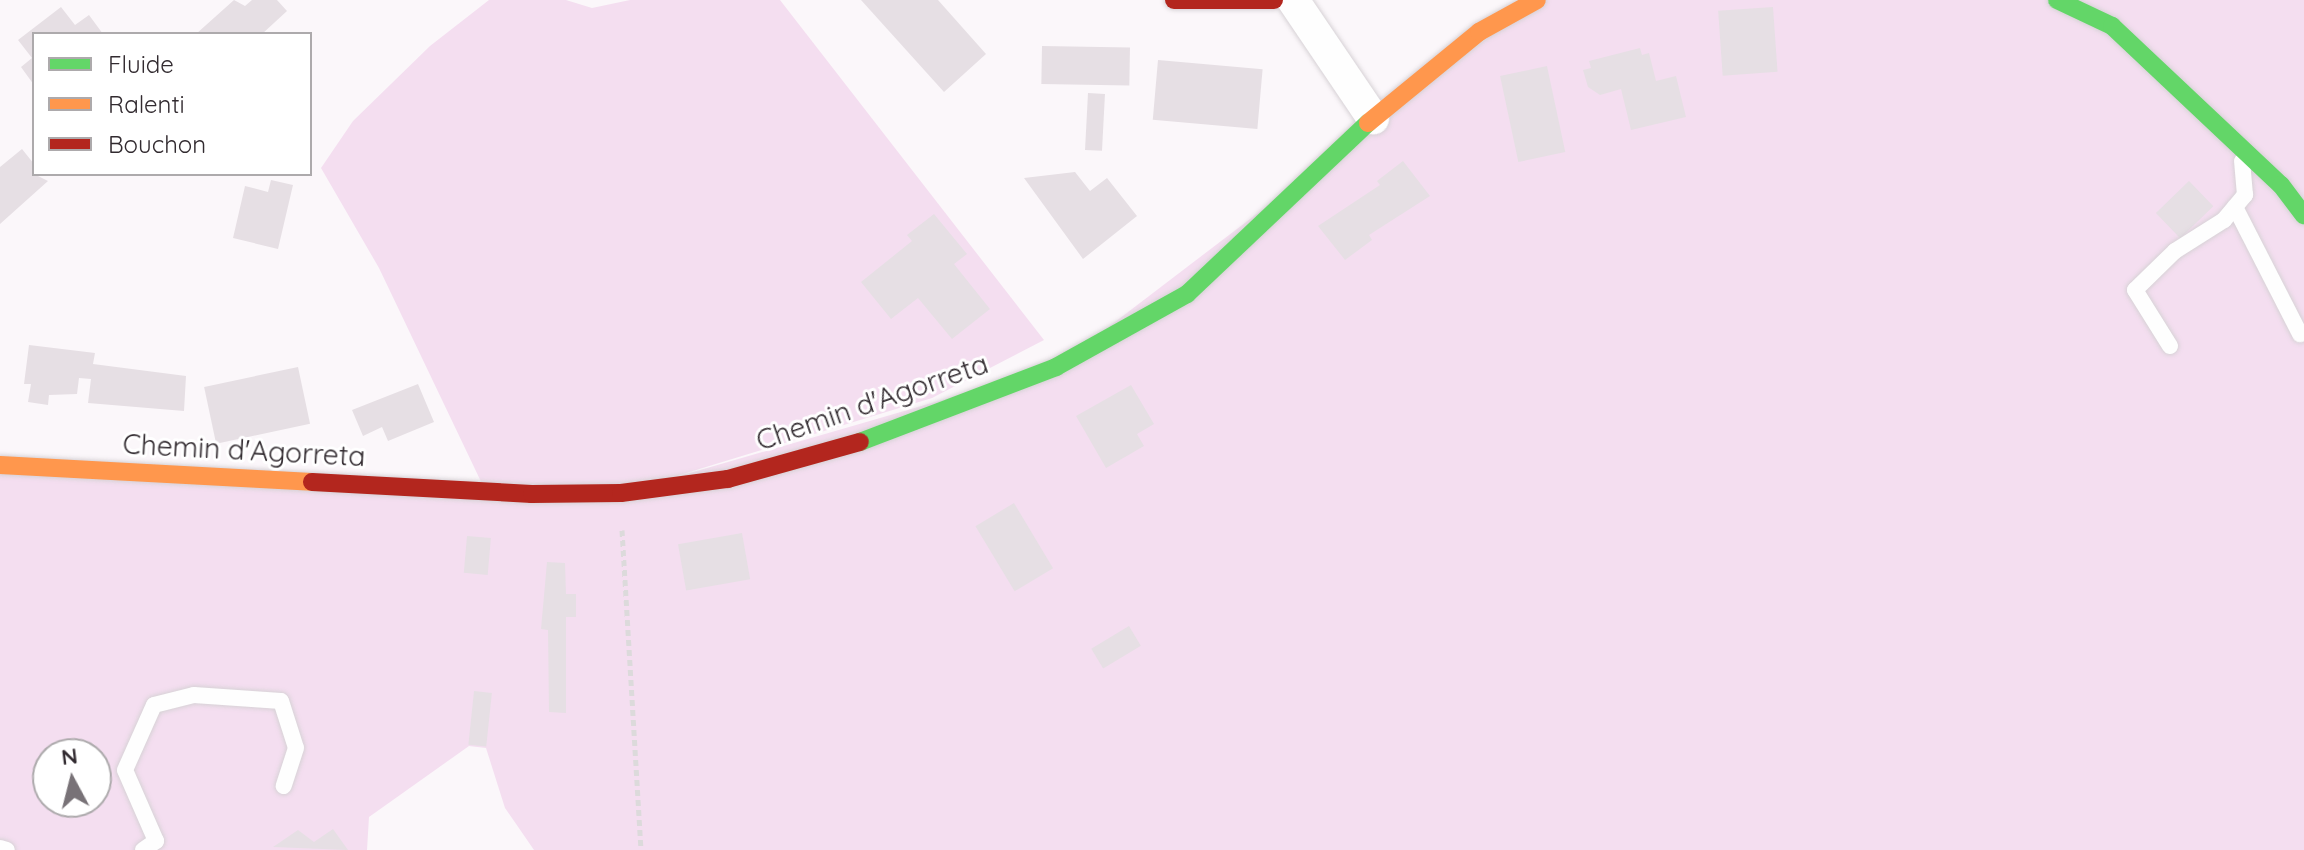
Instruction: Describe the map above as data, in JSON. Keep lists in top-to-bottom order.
{
  "streets": {
    "street": ["Chemin d'Agorreta"]
  },
  "legend": ["Fluide", "Ralenti", "Bouchon"],
  "north": "top"
}
